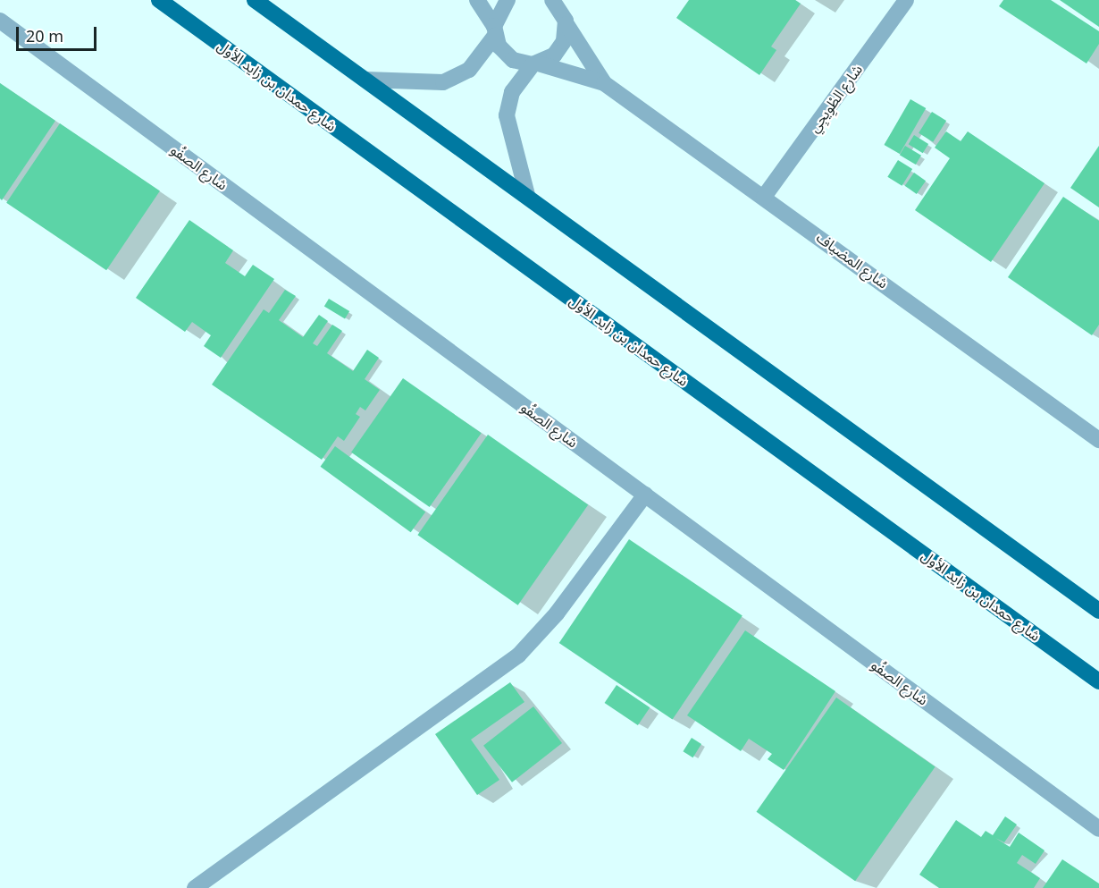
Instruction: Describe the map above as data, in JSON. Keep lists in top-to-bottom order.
{
  "streets": {
    "main road": ["شارع حمدان بن زايد الأول"],
    "street": ["شارع الطْوِيجِي", "شارع الصفُو", "شارع المضياف"]
  },
  "crossings": [
    ["شارع الطْوِيجِي", "شارع المضياف"]
  ],
  "scale_bar": "20 m"
}
